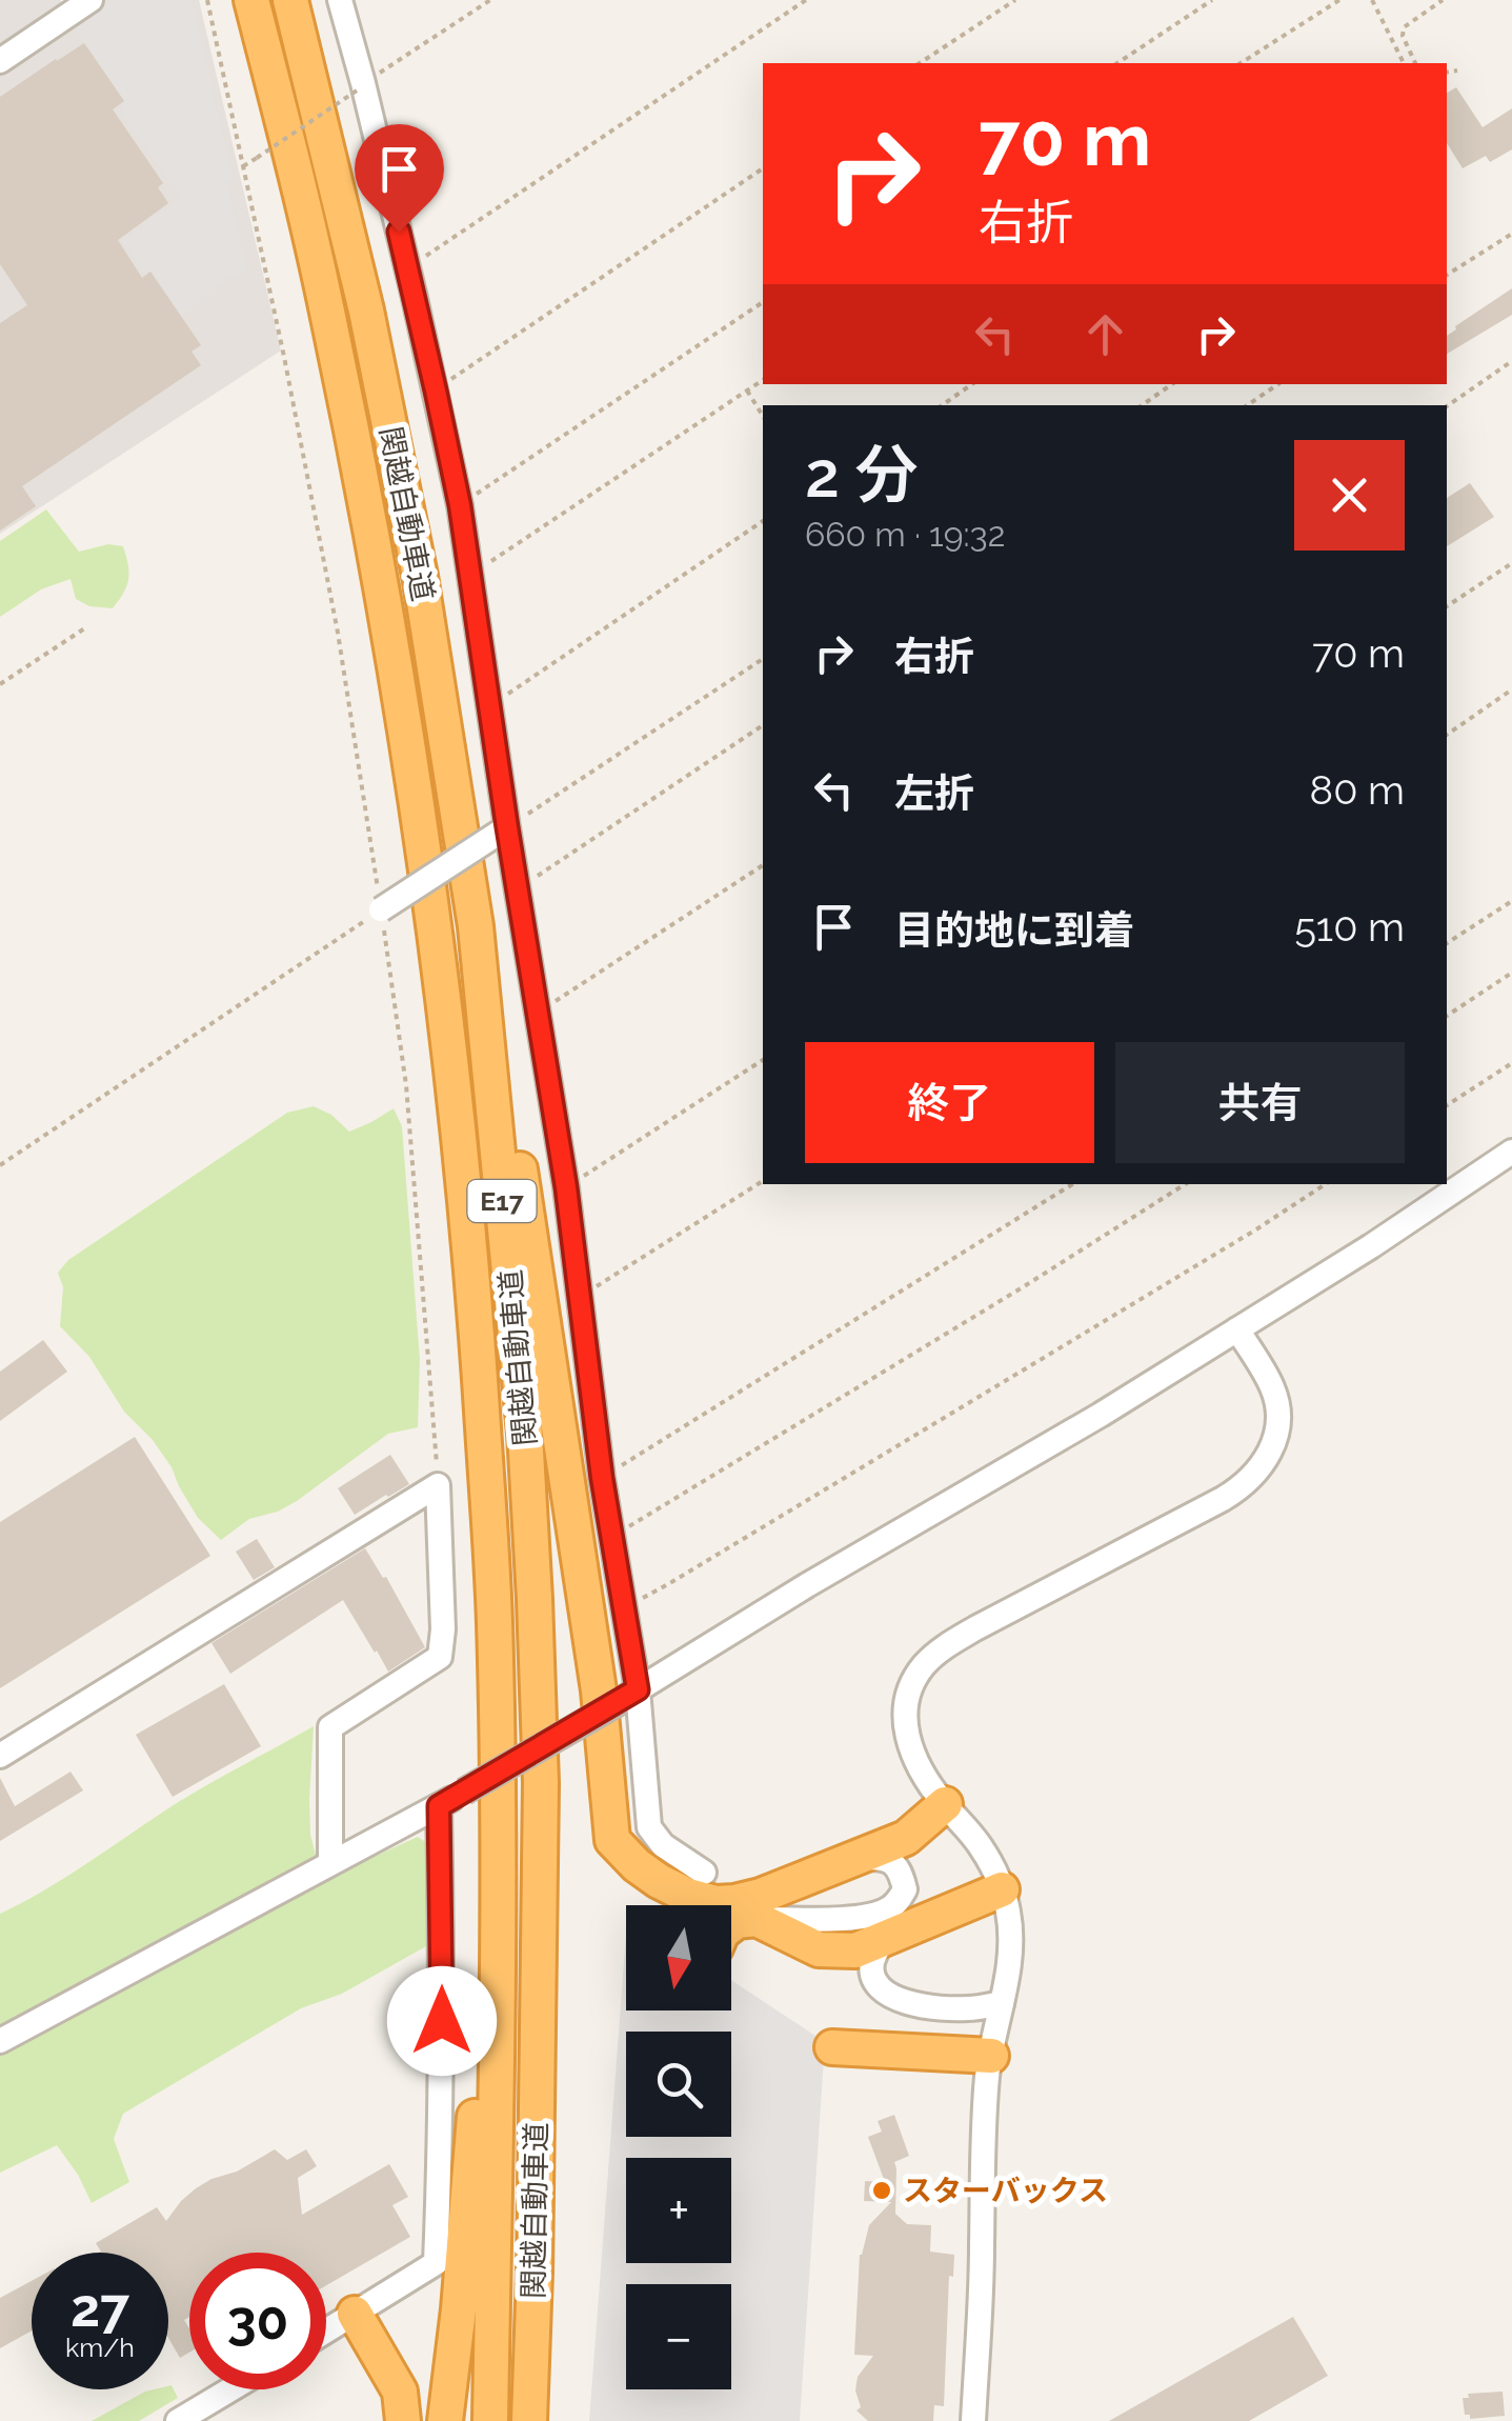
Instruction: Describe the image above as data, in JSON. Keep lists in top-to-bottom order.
{
  "streets": {
    "highway": ["関越自動車道", "E17"]
  },
  "places": ["スターバックス"],
  "north": "bottom",
  "page": {
    "turn": ["70 m", "右折"],
    "heading": ["2 分", "660 m · 19:32"],
    "list": [
      {
        "name": "右折",
        "value": "70 m"
      },
      {
        "name": "左折",
        "value": "80 m"
      },
      {
        "name": "目的地に到着",
        "value": "510 m"
      }
    ],
    "buttons": ["終了", "共有"],
    "map_buttons": ["+", "−"],
    "speed": "27 km/h",
    "limit": "30"
  }
}
